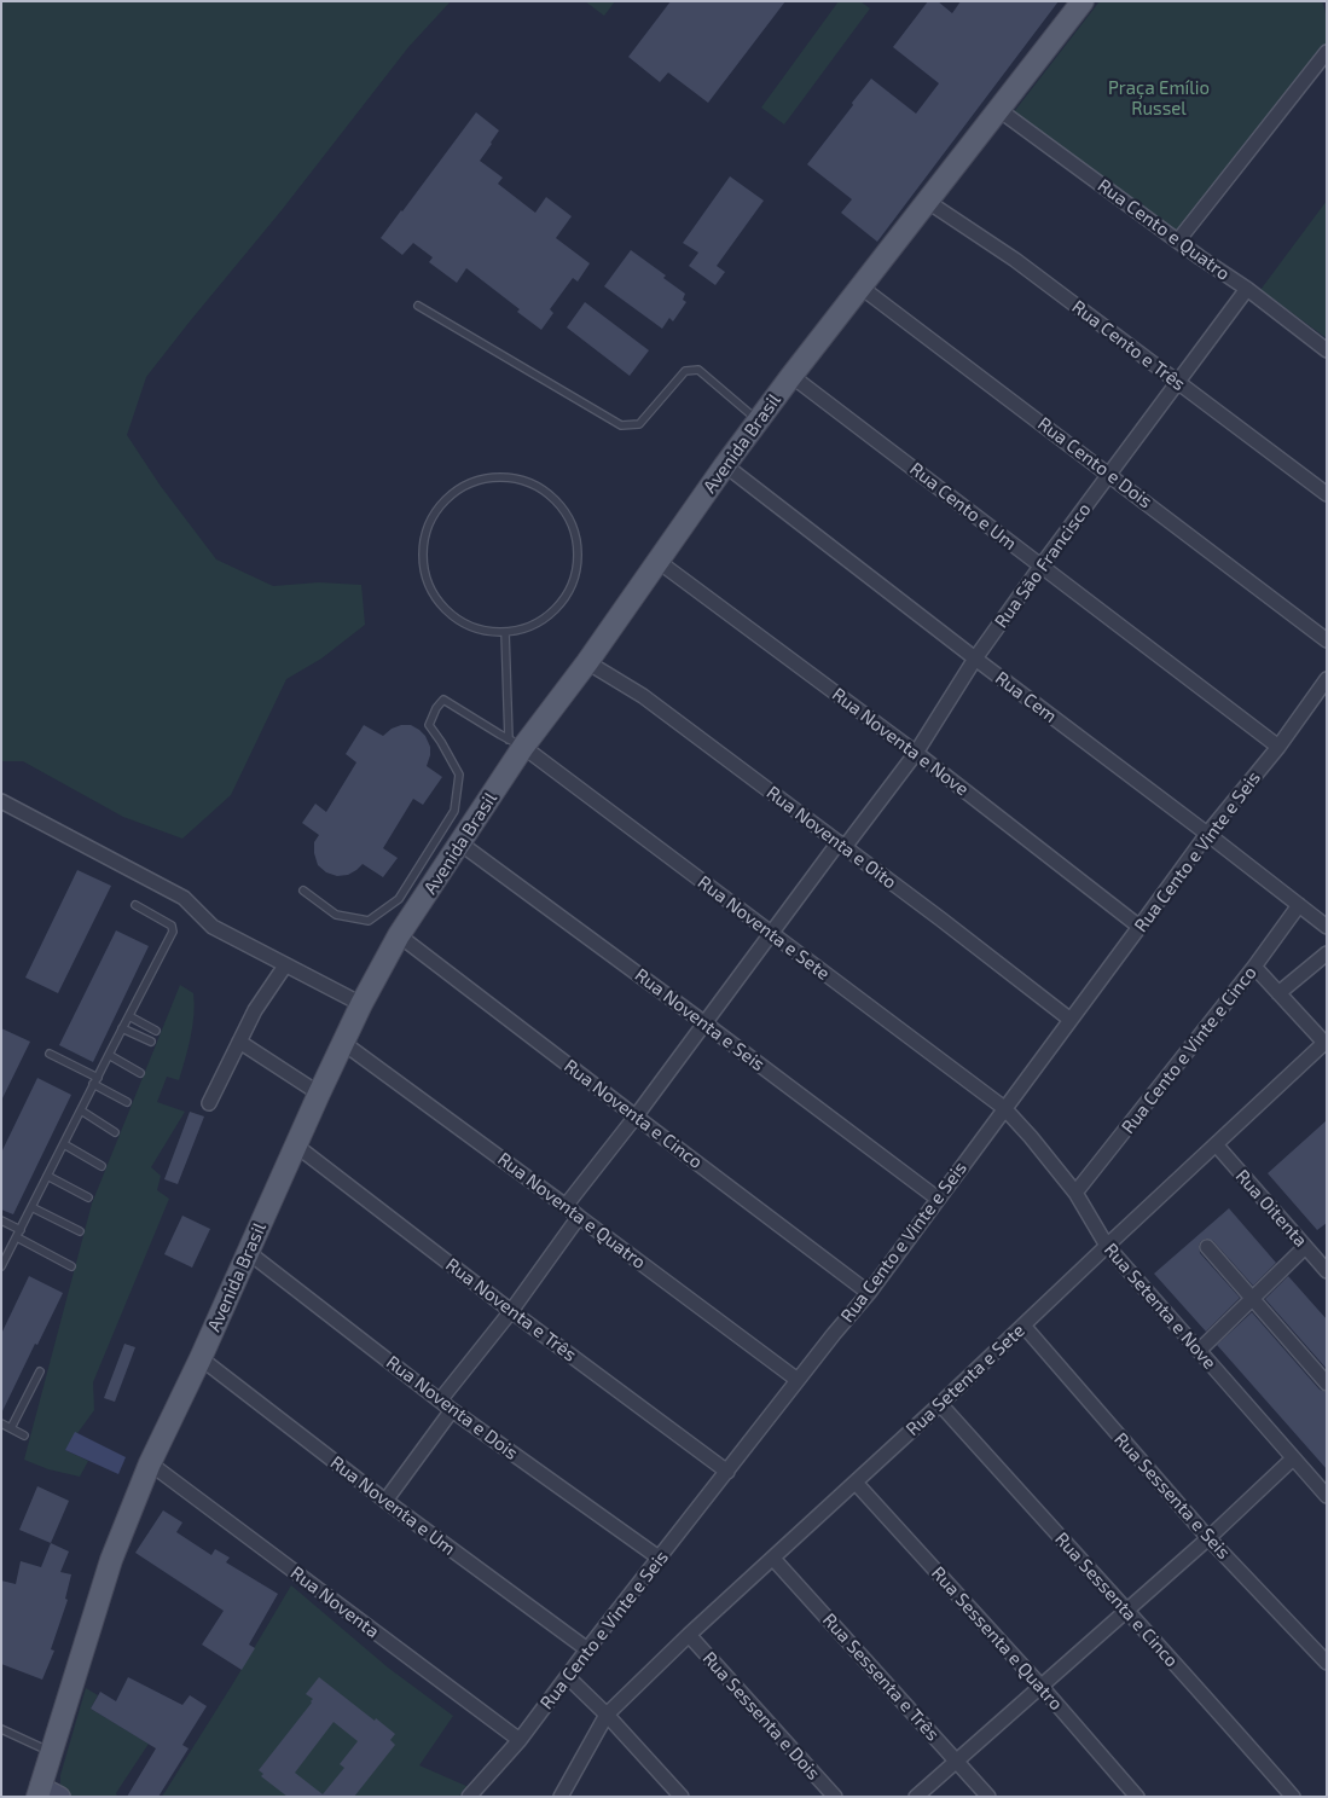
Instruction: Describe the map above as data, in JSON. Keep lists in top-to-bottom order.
{
  "streets": {
    "main road": ["Avenida Brasil"],
    "street": [
      "Rua Cento e Quatro",
      "Rua Cento e Três",
      "Rua Cento e Dois",
      "Rua Cento e Um",
      "Rua São Francisco",
      "Rua Cem",
      "Rua Noventa e Nove",
      "Rua Noventa e Oito",
      "Rua Cento e Vinte e Seis",
      "Rua Noventa e Sete",
      "Rua Noventa e Seis",
      "Rua Cento e Vinte e Cinco",
      "Rua Noventa e Cinco",
      "Rua Oitenta",
      "Rua Noventa e Quatro",
      "Rua Setenta e Nove",
      "Rua Noventa e Três",
      "Rua Setenta e Sete",
      "Rua Noventa e Dois",
      "Rua Sessenta e Seis",
      "Rua Noventa e Um",
      "Rua Sessenta e Cinco",
      "Rua Noventa",
      "Rua Sessenta e Quatro",
      "Rua Sessenta e Três",
      "Rua Sessenta e Dois"
    ]
  },
  "crossings": [
    ["Rua Cento e Quatro", "Avenida Brasil"],
    ["Rua Cento e Quatro", "Rua São Francisco"],
    ["Rua Cento e Três", "Avenida Brasil"],
    ["Rua Cento e Três", "Rua São Francisco"],
    ["Avenida Brasil", "Rua Cento e Dois"],
    ["Avenida Brasil", "Rua Cento e Um"],
    ["Avenida Brasil", "Rua Cem"],
    ["Avenida Brasil", "Rua Noventa e Nove"],
    ["Avenida Brasil", "Rua Noventa e Oito"],
    ["Avenida Brasil", "Rua Noventa e Sete"],
    ["Avenida Brasil", "Rua Noventa e Seis"],
    ["Avenida Brasil", "Rua Noventa e Cinco"],
    ["Avenida Brasil", "Rua Noventa e Quatro"],
    ["Avenida Brasil", "Rua Noventa e Três"],
    ["Avenida Brasil", "Rua Noventa e Dois"],
    ["Avenida Brasil", "Rua Noventa e Um"],
    ["Avenida Brasil", "Rua Noventa"],
    ["Rua Cento e Dois", "Rua São Francisco"],
    ["Rua Cento e Um", "Rua São Francisco"],
    ["Rua Cento e Um", "Rua Cento e Vinte e Seis"],
    ["Rua São Francisco", "Rua Cem"],
    ["Rua São Francisco", "Rua Noventa e Nove"],
    ["Rua São Francisco", "Rua Noventa e Oito"],
    ["Rua São Francisco", "Rua Noventa e Sete"],
    ["Rua São Francisco", "Rua Noventa e Seis"],
    ["Rua São Francisco", "Rua Noventa e Cinco"],
    ["Rua São Francisco", "Rua Noventa e Quatro"],
    ["Rua Cem", "Rua Cento e Vinte e Seis"],
    ["Rua Cem", "Rua Cento e Vinte e Cinco"],
    ["Rua Noventa e Nove", "Rua Cento e Vinte e Seis"],
    ["Rua Noventa e Oito", "Rua Cento e Vinte e Seis"],
    ["Rua Cento e Vinte e Seis", "Rua Noventa e Sete"],
    ["Rua Cento e Vinte e Seis", "Rua Noventa e Seis"],
    ["Rua Cento e Vinte e Seis", "Rua Noventa e Cinco"],
    ["Rua Cento e Vinte e Seis", "Rua Noventa e Quatro"],
    ["Rua Cento e Vinte e Seis", "Rua Setenta e Nove"],
    ["Rua Cento e Vinte e Seis", "Rua Noventa e Três"],
    ["Rua Cento e Vinte e Seis", "Rua Noventa e Dois"],
    ["Rua Cento e Vinte e Seis", "Rua Noventa e Um"],
    ["Rua Cento e Vinte e Seis", "Rua Noventa"],
    ["Rua Noventa e Sete", "Rua Setenta e Nove"],
    ["Rua Cento e Vinte e Cinco", "Rua Setenta e Nove"],
    ["Rua Oitenta", "Rua Setenta e Sete"],
    ["Rua Setenta e Nove", "Rua Setenta e Sete"],
    ["Rua Setenta e Sete", "Rua Sessenta e Seis"],
    ["Rua Setenta e Sete", "Rua Sessenta e Cinco"],
    ["Rua Setenta e Sete", "Rua Sessenta e Quatro"],
    ["Rua Setenta e Sete", "Rua Sessenta e Três"],
    ["Rua Setenta e Sete", "Rua Sessenta e Dois"]
  ],
  "parks": ["Praça Emílio Russel"]
}
